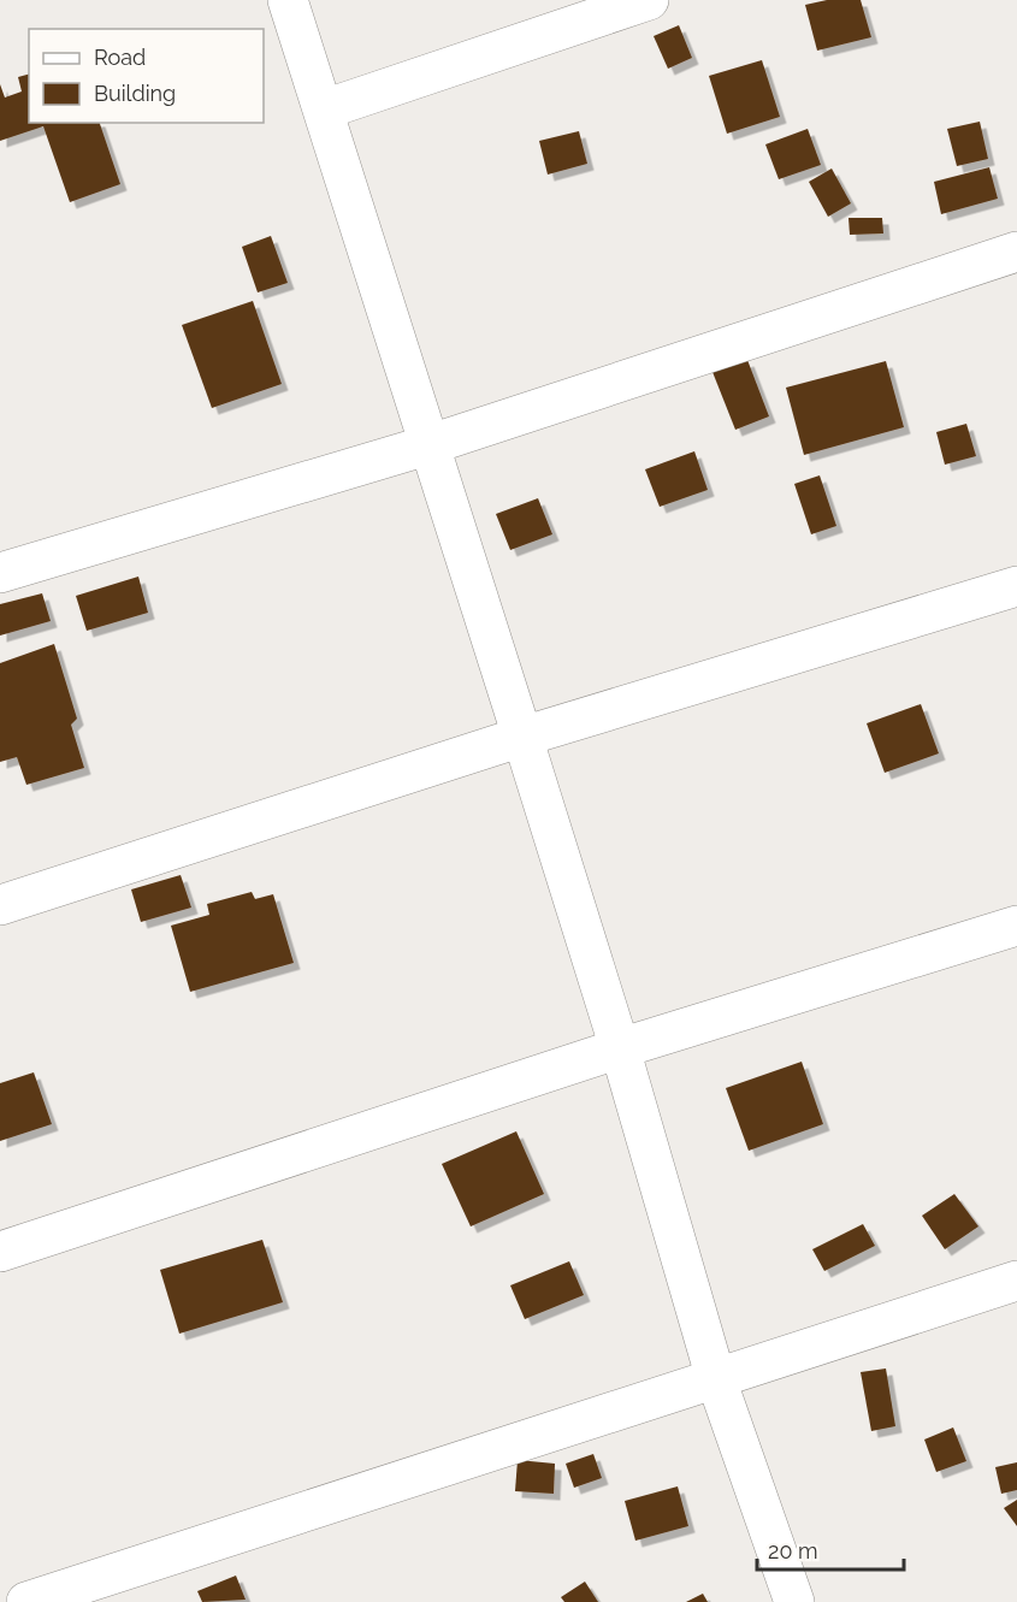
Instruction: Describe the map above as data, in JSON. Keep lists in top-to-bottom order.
{
  "legend": ["Road", "Building"],
  "scale_bar": "20 m"
}
